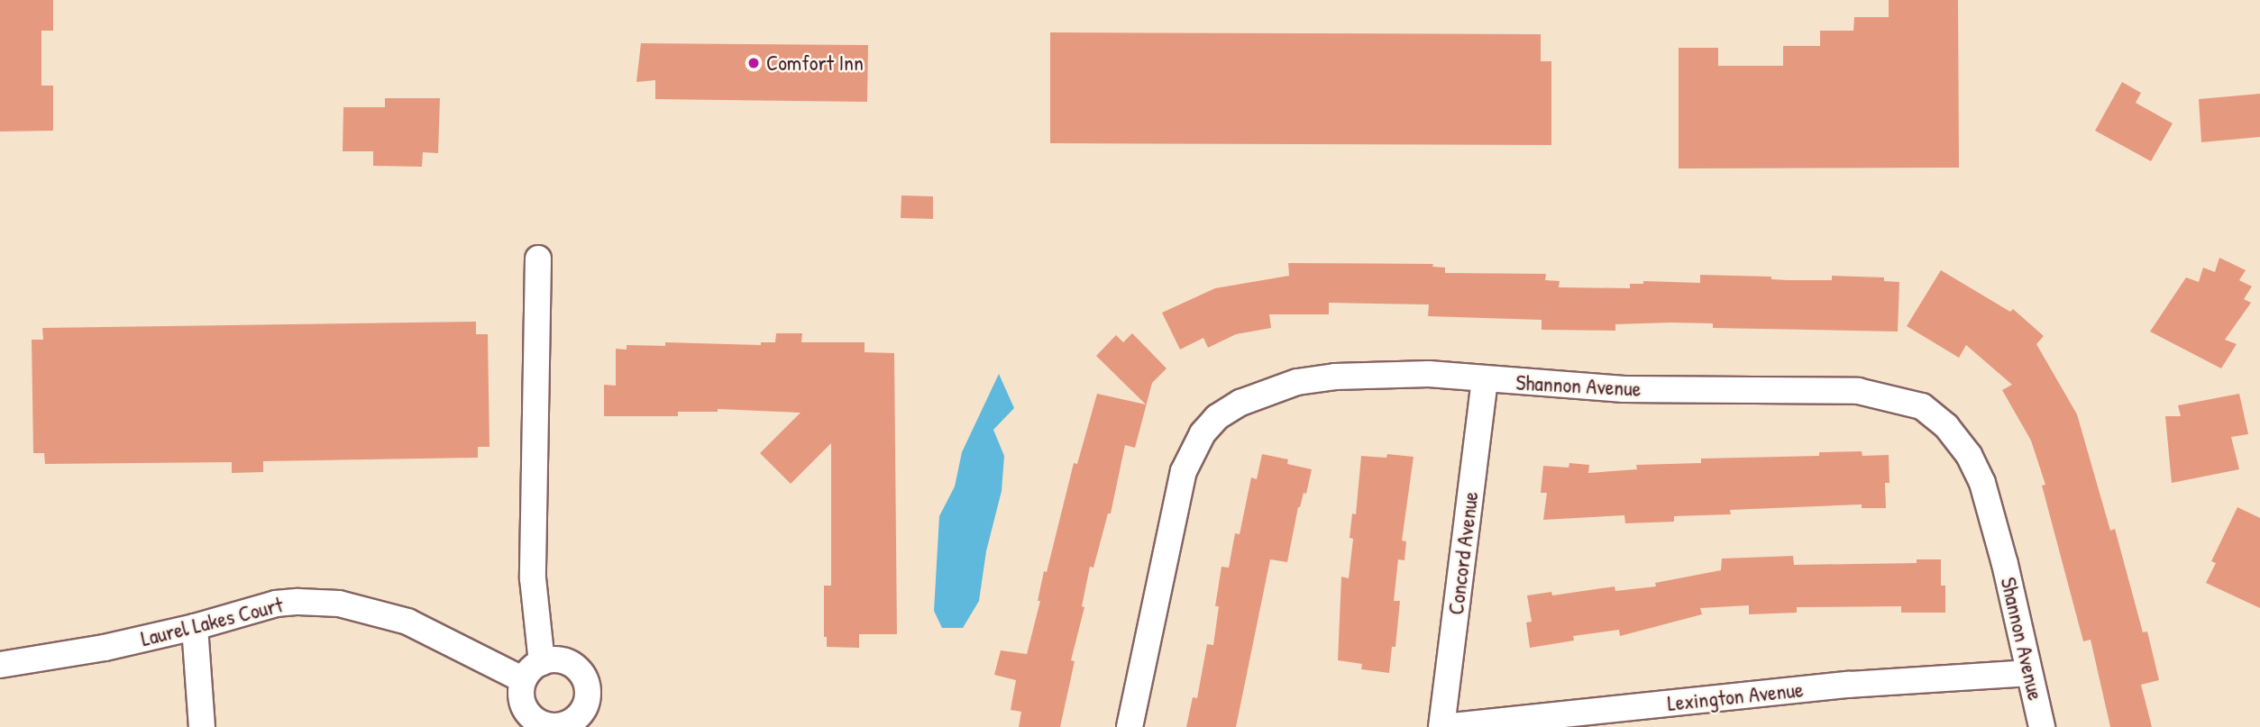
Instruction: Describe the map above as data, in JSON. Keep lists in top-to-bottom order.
{
  "streets": {
    "street": [
      "Shannon Avenue",
      "Concord Avenue",
      "Laurel Lakes Court",
      "Lexington Avenue"
    ]
  },
  "crossings": [
    ["Shannon Avenue", "Concord Avenue"],
    ["Shannon Avenue", "Lexington Avenue"],
    ["Concord Avenue", "Lexington Avenue"]
  ],
  "places": ["Comfort Inn"]
}
